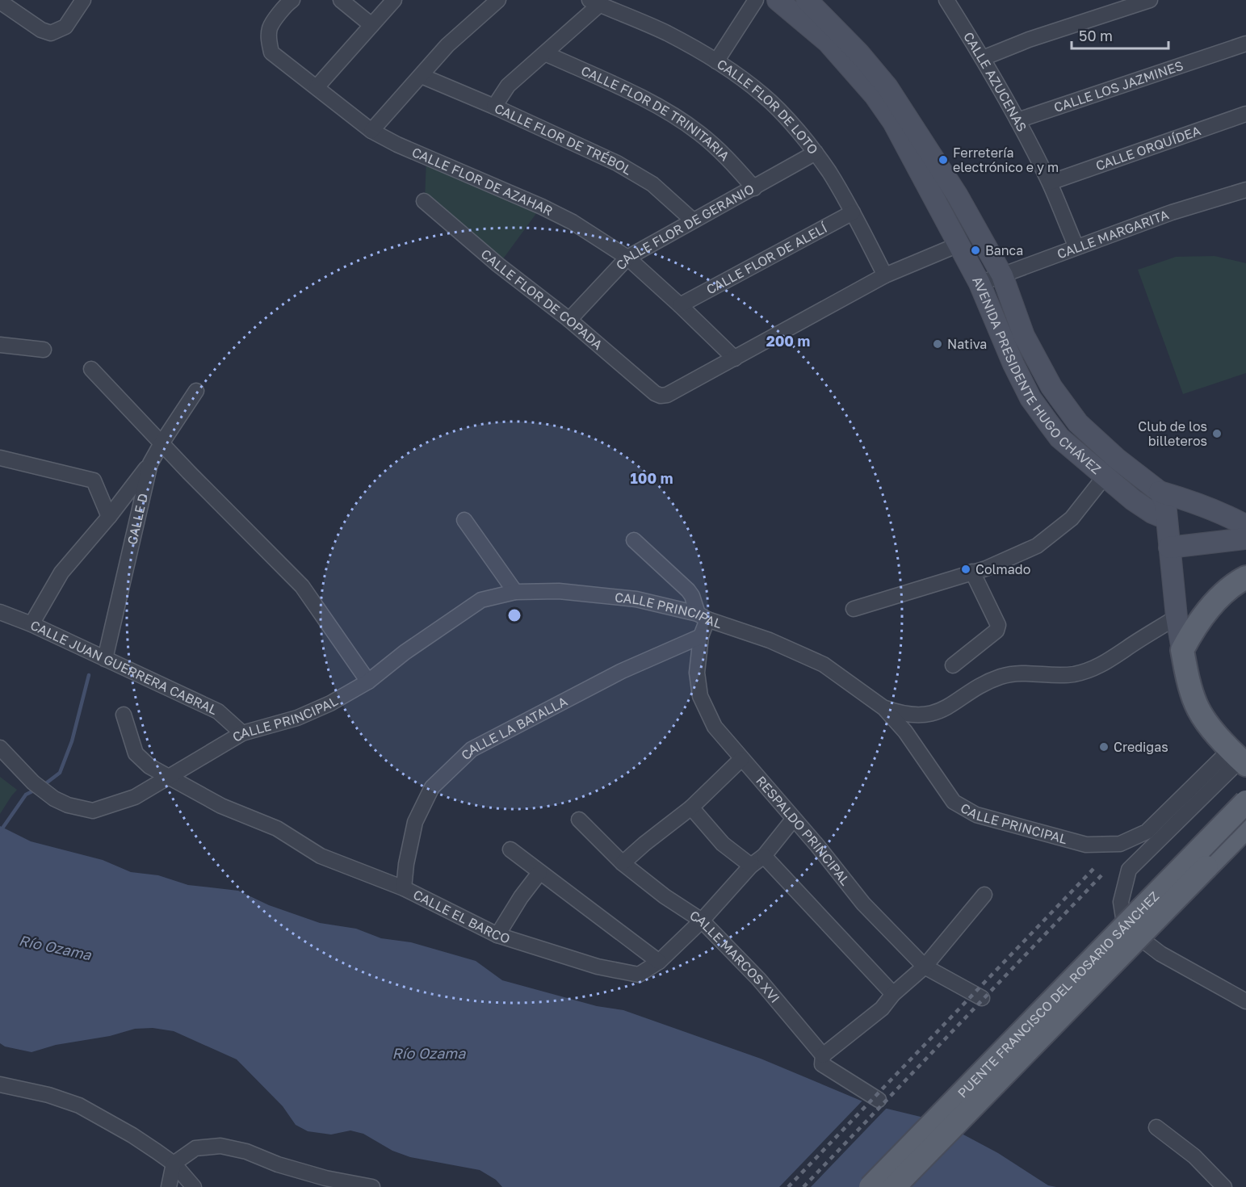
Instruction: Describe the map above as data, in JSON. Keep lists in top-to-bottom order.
{
  "streets": {
    "main road": ["AVENIDA PRESIDENTE HUGO CHÁVEZ", "PUENTE FRANCISCO DEL ROSARIO SÁNCHEZ"],
    "street": [
      "CALLE AZUCENAS",
      "CALLE LOS JAZMINES",
      "CALLE FLOR DE LOTO",
      "CALLE FLOR DE TRINITARIA",
      "CALLE FLOR DE TRÉBOL",
      "CALLE ORQUÍDEA",
      "CALLE FLOR DE AZAHAR",
      "CALLE FLOR DE GERANIO",
      "CALLE MARGARITA",
      "CALLE FLOR DE ALELÍ",
      "CALLE FLOR DE COPADA",
      "CALLE D",
      "CALLE PRINCIPAL",
      "CALLE JUAN GUERRERA CABRAL",
      "CALLE LA BATALLA",
      "RESPALDO PRINCIPAL",
      "CALLE EL BARCO",
      "CALLE MARCOS XVI"
    ]
  },
  "crossings": [
    ["CALLE AZUCENAS", "CALLE LOS JAZMINES"],
    ["CALLE AZUCENAS", "CALLE ORQUÍDEA"],
    ["CALLE AZUCENAS", "CALLE MARGARITA"],
    ["CALLE FLOR DE LOTO", "CALLE FLOR DE GERANIO"],
    ["CALLE FLOR DE LOTO", "CALLE FLOR DE ALELÍ"],
    ["CALLE FLOR DE TRINITARIA", "CALLE FLOR DE GERANIO"],
    ["CALLE FLOR DE TRÉBOL", "CALLE FLOR DE GERANIO"],
    ["CALLE FLOR DE AZAHAR", "CALLE FLOR DE GERANIO"],
    ["CALLE FLOR DE AZAHAR", "CALLE FLOR DE ALELÍ"],
    ["CALLE FLOR DE AZAHAR", "CALLE FLOR DE COPADA"],
    ["CALLE FLOR DE GERANIO", "CALLE FLOR DE COPADA"],
    ["CALLE MARGARITA", "AVENIDA PRESIDENTE HUGO CHÁVEZ"],
    ["CALLE D", "CALLE JUAN GUERRERA CABRAL"],
    ["CALLE PRINCIPAL", "CALLE JUAN GUERRERA CABRAL"],
    ["CALLE PRINCIPAL", "RESPALDO PRINCIPAL"],
    ["CALLE PRINCIPAL", "CALLE EL BARCO"],
    ["CALLE LA BATALLA", "RESPALDO PRINCIPAL"],
    ["CALLE LA BATALLA", "CALLE EL BARCO"],
    ["RESPALDO PRINCIPAL", "CALLE EL BARCO"],
    ["CALLE EL BARCO", "CALLE MARCOS XVI"]
  ],
  "water": ["Río Ozama"],
  "places": [
    "Ferretería electrónico e y m",
    "Banca",
    "Nativa",
    "Club de los billeteros",
    "Colmado",
    "Credigas"
  ],
  "scale_bar": "50 m",
  "rings": ["200 m", "100 m"]
}
